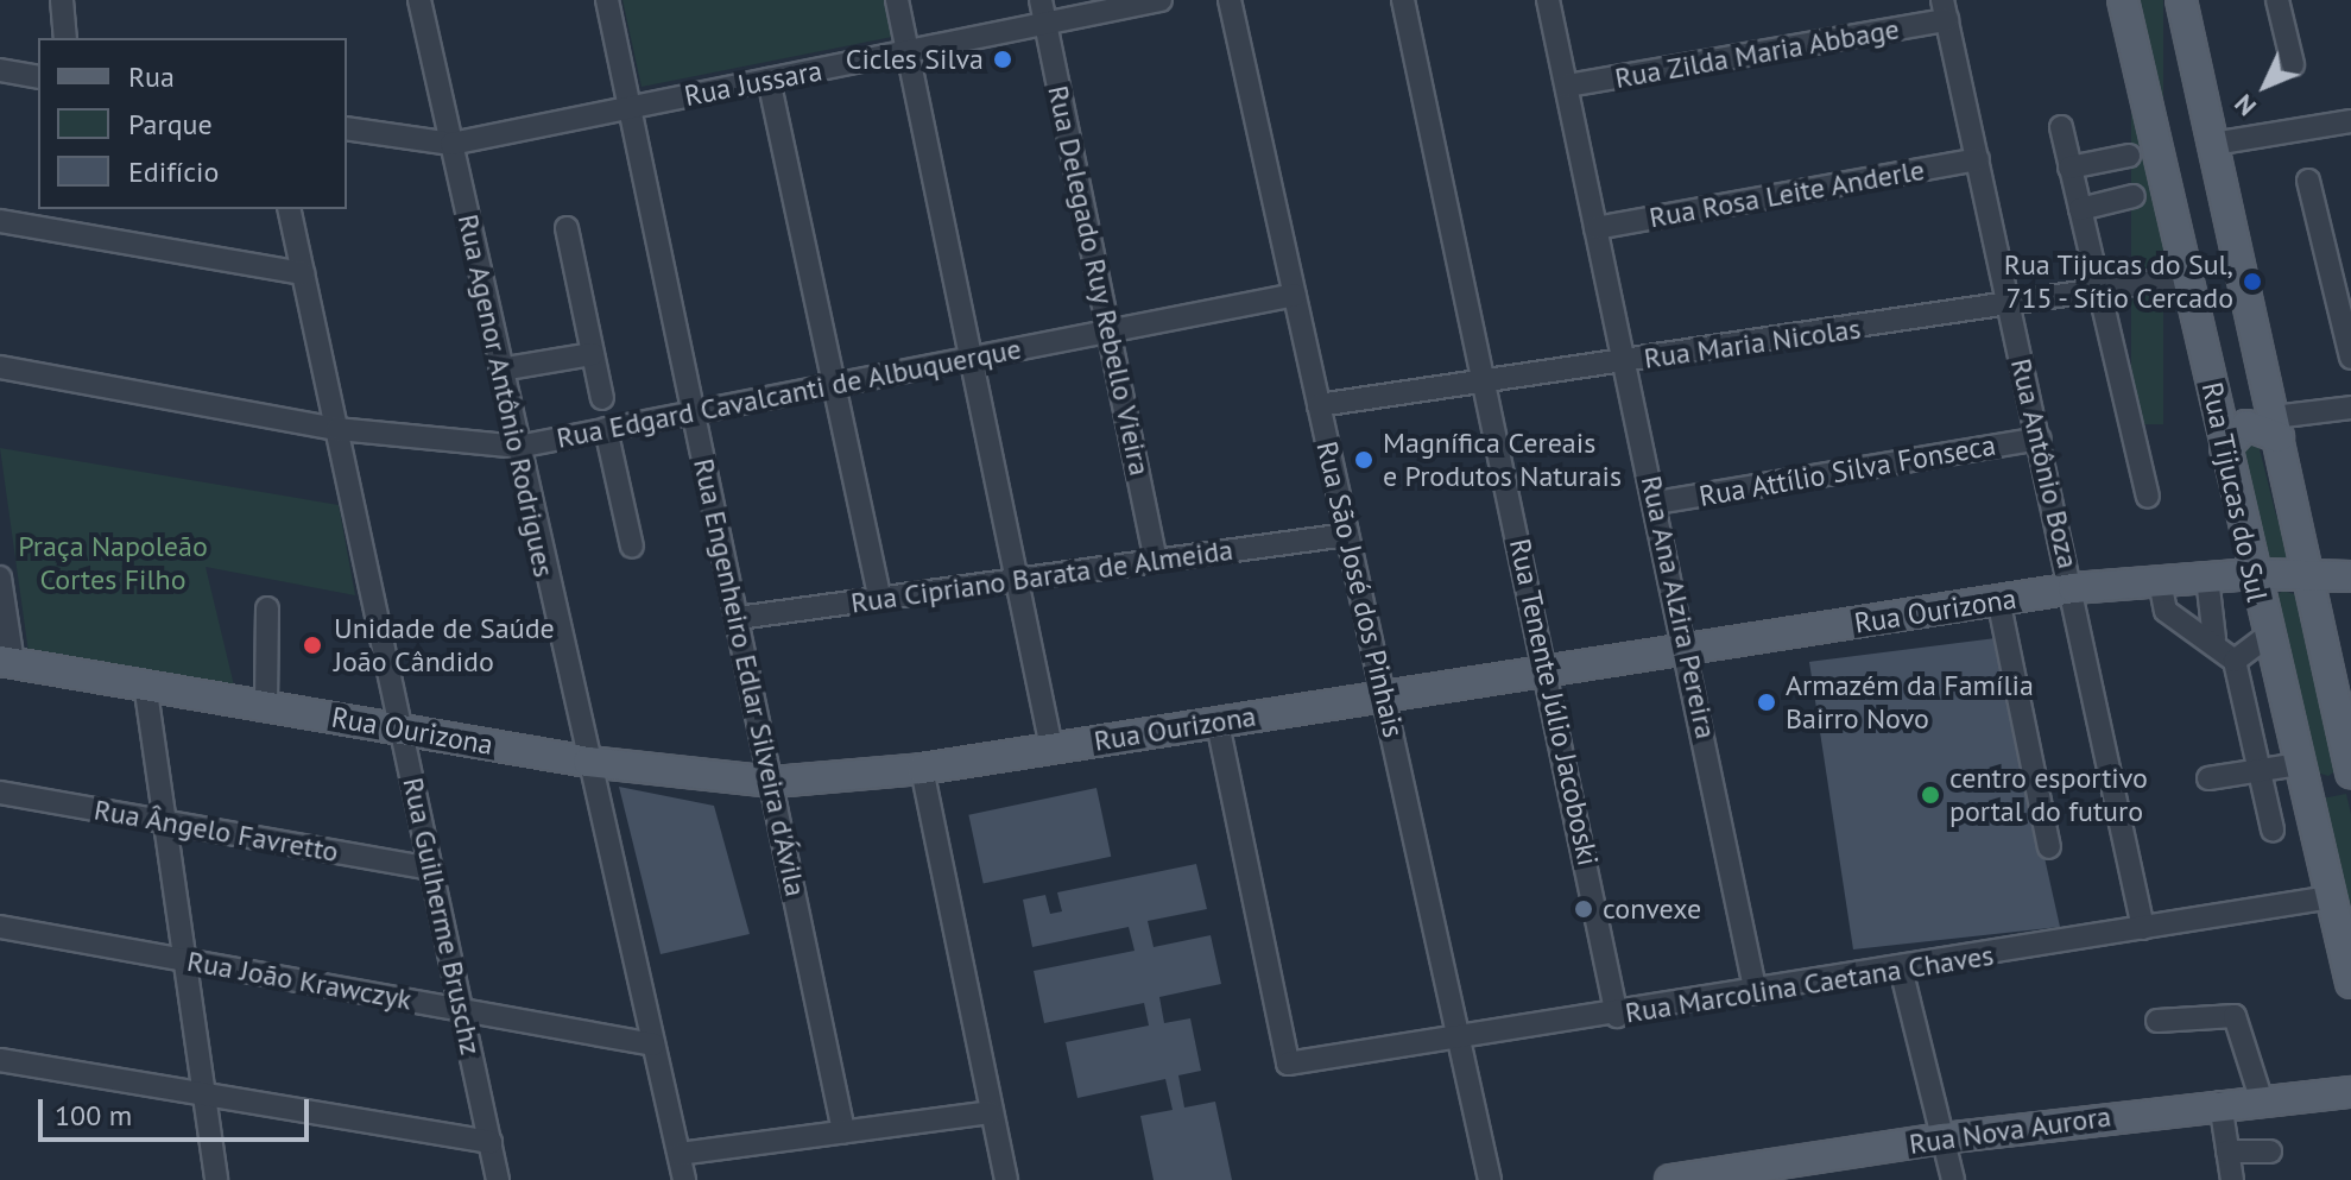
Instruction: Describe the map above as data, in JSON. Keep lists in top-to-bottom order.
{
  "streets": {
    "main road": ["Rua Tijucas do Sul", "Rua Ourizona", "Rua Nova Aurora"],
    "street": [
      "Rua Zilda Maria Abbage",
      "Rua Jussara",
      "Rua Rosa Leite Anderle",
      "Rua Delegado Ruy Rebello Vieira",
      "Rua Maria Nicolas",
      "Rua Edgard Cavalcanti de Albuquerque",
      "Rua Agenor Antônio Rodrigues",
      "Rua Antônio Boza",
      "Rua Attílio Silva Fonseca",
      "Rua Cipriano Barata de Almeida",
      "Rua São José dos Pinhais",
      "Rua Ana Alzira Pereira",
      "Rua Engenheiro Edlar Silveira d'Ávila",
      "Rua Tenente Júlio Jacoboski",
      "Rua Ângelo Favretto",
      "Rua Guilherme Bruschz",
      "Rua João Krawczyk",
      "Rua Marcolina Caetana Chaves"
    ]
  },
  "crossings": [
    ["Rua Zilda Maria Abbage", "Rua Antônio Boza"],
    ["Rua Zilda Maria Abbage", "Rua Ana Alzira Pereira"],
    ["Rua Jussara", "Rua Delegado Ruy Rebello Vieira"],
    ["Rua Jussara", "Rua Agenor Antônio Rodrigues"],
    ["Rua Jussara", "Rua Engenheiro Edlar Silveira d'Ávila"],
    ["Rua Rosa Leite Anderle", "Rua Antônio Boza"],
    ["Rua Rosa Leite Anderle", "Rua Ana Alzira Pereira"],
    ["Rua Delegado Ruy Rebello Vieira", "Rua Edgard Cavalcanti de Albuquerque"],
    ["Rua Delegado Ruy Rebello Vieira", "Rua Cipriano Barata de Almeida"],
    ["Rua Maria Nicolas", "Rua Antônio Boza"],
    ["Rua Maria Nicolas", "Rua Tijucas do Sul"],
    ["Rua Maria Nicolas", "Rua São José dos Pinhais"],
    ["Rua Maria Nicolas", "Rua Ana Alzira Pereira"],
    ["Rua Maria Nicolas", "Rua Tenente Júlio Jacoboski"],
    ["Rua Edgard Cavalcanti de Albuquerque", "Rua Agenor Antônio Rodrigues"],
    ["Rua Edgard Cavalcanti de Albuquerque", "Rua São José dos Pinhais"],
    ["Rua Edgard Cavalcanti de Albuquerque", "Rua Engenheiro Edlar Silveira d'Ávila"],
    ["Rua Edgard Cavalcanti de Albuquerque", "Rua Guilherme Bruschz"],
    ["Rua Agenor Antônio Rodrigues", "Rua Ourizona"],
    ["Rua Agenor Antônio Rodrigues", "Rua João Krawczyk"],
    ["Rua Antônio Boza", "Rua Attílio Silva Fonseca"],
    ["Rua Antônio Boza", "Rua Ourizona"],
    ["Rua Antônio Boza", "Rua Marcolina Caetana Chaves"],
    ["Rua Attílio Silva Fonseca", "Rua Ana Alzira Pereira"],
    ["Rua Tijucas do Sul", "Rua Ourizona"],
    ["Rua Tijucas do Sul", "Rua Marcolina Caetana Chaves"],
    ["Rua Cipriano Barata de Almeida", "Rua São José dos Pinhais"],
    ["Rua Cipriano Barata de Almeida", "Rua Engenheiro Edlar Silveira d'Ávila"],
    ["Rua São José dos Pinhais", "Rua Ourizona"],
    ["Rua São José dos Pinhais", "Rua Marcolina Caetana Chaves"],
    ["Rua Ana Alzira Pereira", "Rua Ourizona"],
    ["Rua Ana Alzira Pereira", "Rua Marcolina Caetana Chaves"],
    ["Rua Ourizona", "Rua Engenheiro Edlar Silveira d'Ávila"],
    ["Rua Ourizona", "Rua Tenente Júlio Jacoboski"],
    ["Rua Ourizona", "Rua Guilherme Bruschz"],
    ["Rua Ourizona", "Rua Marcolina Caetana Chaves"],
    ["Rua Tenente Júlio Jacoboski", "Rua Marcolina Caetana Chaves"],
    ["Rua Ângelo Favretto", "Rua Guilherme Bruschz"],
    ["Rua Guilherme Bruschz", "Rua João Krawczyk"]
  ],
  "parks": ["Praça Napoleão Cortes Filho"],
  "places": [
    "Cicles Silva",
    "Rua Tijucas do Sul, 715 - Sítio Cercado",
    "Magnífica Cereais e Produtos Naturais",
    "Unidade de Saúde João Cândido",
    "Armazém da Família Bairro Novo",
    "centro esportivo portal do futuro",
    "convexe"
  ],
  "legend": ["Rua", "Parque", "Edifício"],
  "scale_bar": "100 m",
  "north": "bottom left"
}
